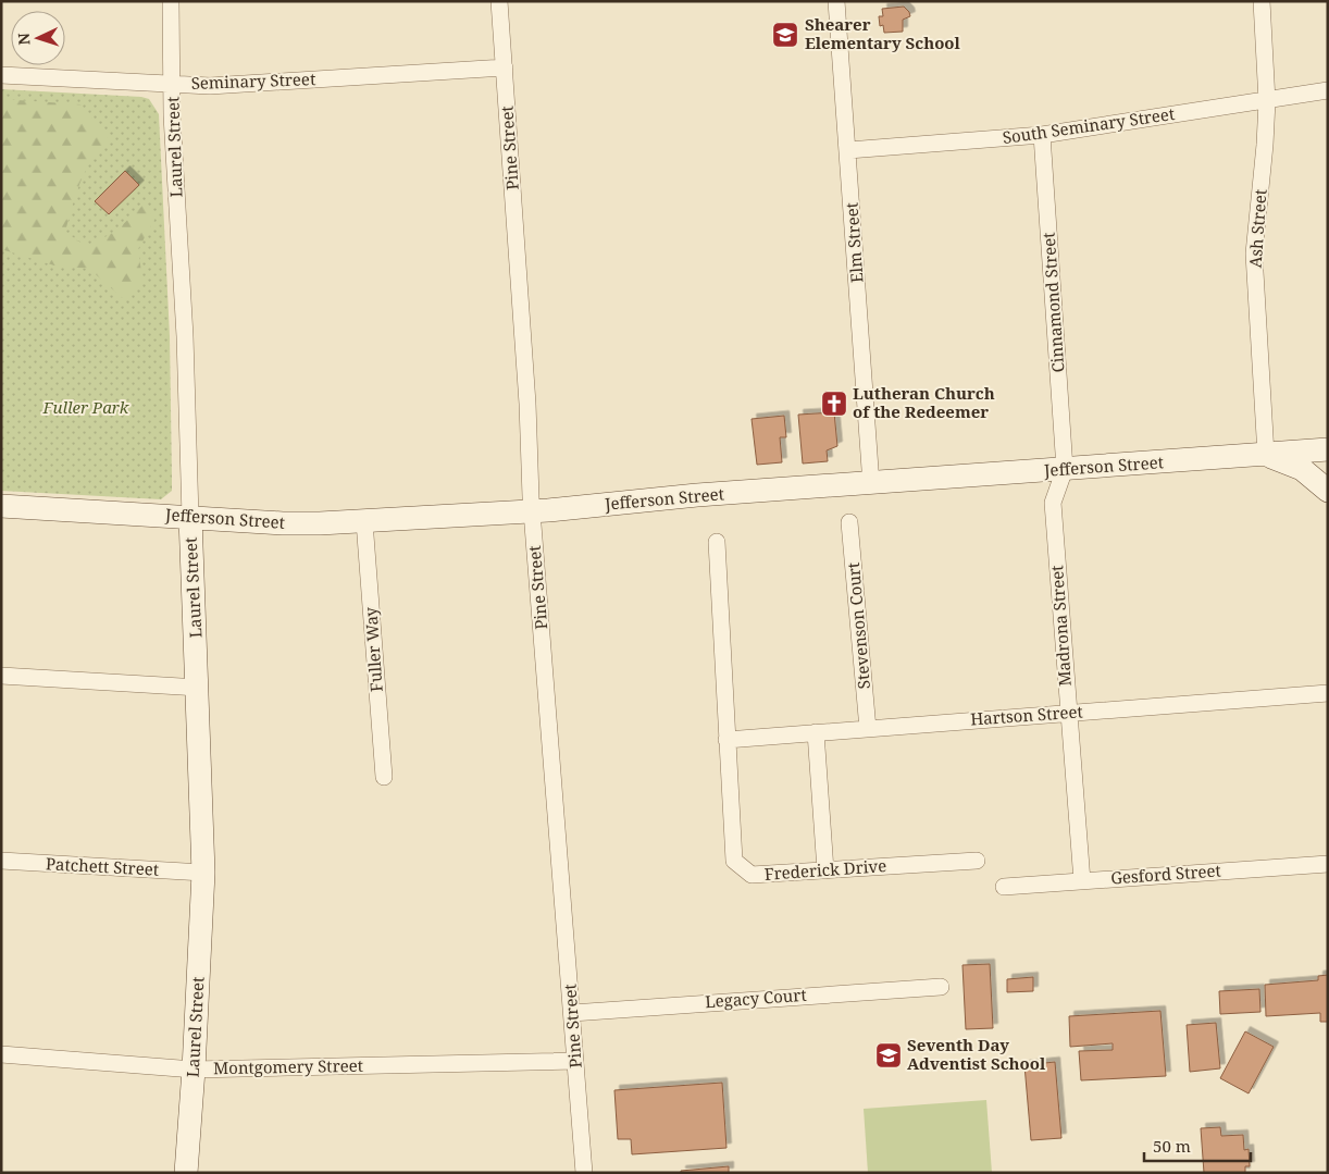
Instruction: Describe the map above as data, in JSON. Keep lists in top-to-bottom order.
{
  "streets": {
    "main road": ["Laurel Street", "Jefferson Street"],
    "street": [
      "Seminary Street",
      "South Seminary Street",
      "Pine Street",
      "Ash Street",
      "Elm Street",
      "Cinnamond Street",
      "Stevenson Court",
      "Madrona Street",
      "Fuller Way",
      "Hartson Street",
      "Patchett Street",
      "Frederick Drive",
      "Gesford Street",
      "Legacy Court",
      "Montgomery Street"
    ]
  },
  "crossings": [
    ["Seminary Street", "Laurel Street"],
    ["Seminary Street", "Pine Street"],
    ["South Seminary Street", "Ash Street"],
    ["South Seminary Street", "Elm Street"],
    ["South Seminary Street", "Cinnamond Street"],
    ["Laurel Street", "Jefferson Street"],
    ["Laurel Street", "Patchett Street"],
    ["Laurel Street", "Montgomery Street"],
    ["Pine Street", "Jefferson Street"],
    ["Pine Street", "Legacy Court"],
    ["Pine Street", "Montgomery Street"],
    ["Ash Street", "Jefferson Street"],
    ["Elm Street", "Jefferson Street"],
    ["Cinnamond Street", "Jefferson Street"],
    ["Cinnamond Street", "Madrona Street"],
    ["Jefferson Street", "Madrona Street"],
    ["Jefferson Street", "Fuller Way"],
    ["Stevenson Court", "Hartson Street"],
    ["Madrona Street", "Hartson Street"],
    ["Madrona Street", "Gesford Street"],
    ["Hartson Street", "Frederick Drive"]
  ],
  "parks": ["Fuller Park"],
  "places": {
    "school or university": ["Shearer Elementary School", "Seventh Day Adventist School"],
    "church": ["Lutheran Church of the Redeemer"]
  },
  "scale_bar": "50 m",
  "north": "left"
}
